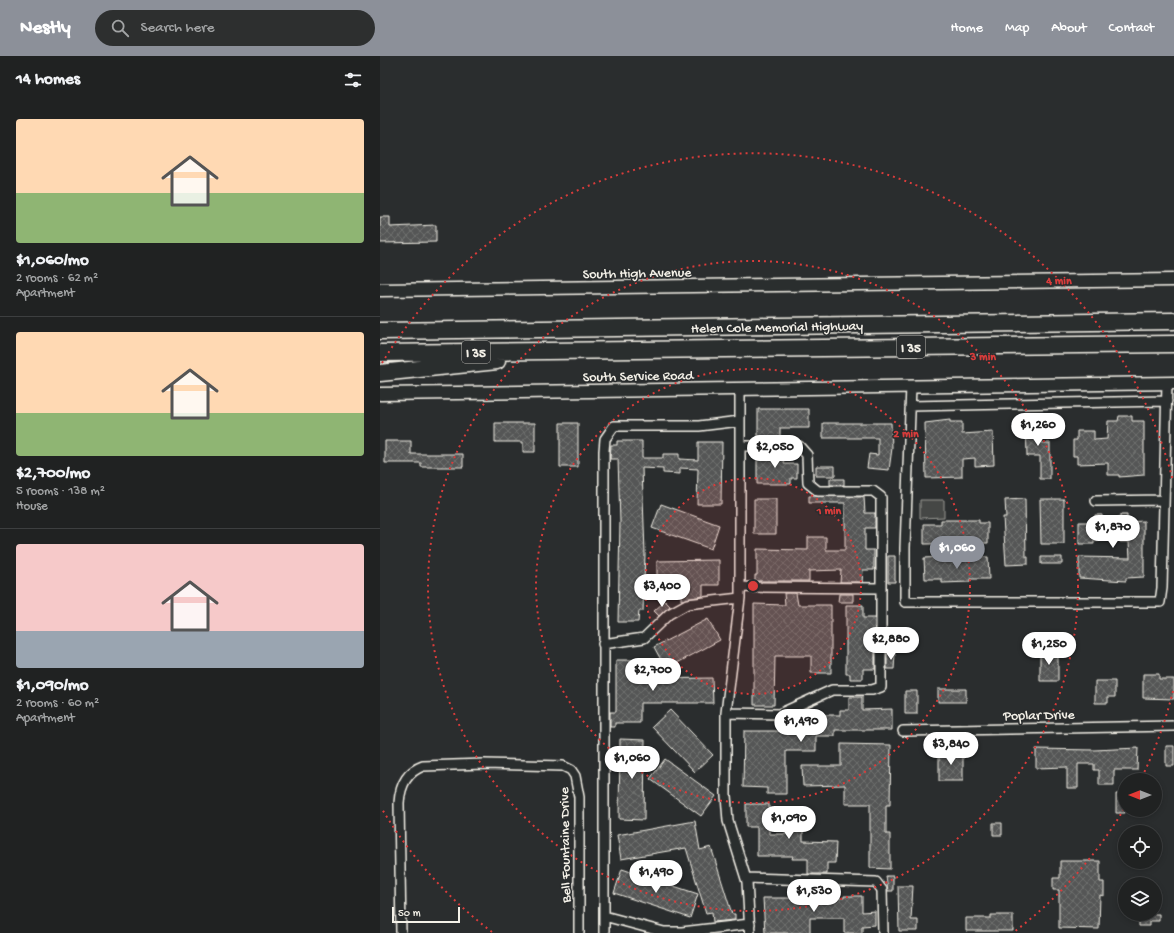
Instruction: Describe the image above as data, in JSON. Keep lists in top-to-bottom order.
{
  "streets": {
    "highway": ["Helen Cole Memorial Highway", "I 35"],
    "main road": ["South High Avenue", "South Service Road"],
    "street": ["Poplar Drive", "Bell Fountaine Drive"]
  },
  "scale_bar": "50 m",
  "north": "left",
  "page": {
    "header": "Nestly",
    "search": "Search here",
    "nav": [
      "Home",
      "Map",
      "About",
      "Contact"
    ],
    "heading": "14 homes",
    "list": [
      {
        "name": "$1,060/mo",
        "note": "2 rooms · 62 m² · Apartment"
      },
      {
        "name": "$2,700/mo",
        "note": "5 rooms · 138 m² · House"
      },
      {
        "name": "$1,090/mo",
        "note": "2 rooms · 60 m² · Apartment"
      }
    ],
    "price": [
      "$1,260",
      "$2,050",
      "$1,870",
      "$1,060",
      "$3,400",
      "$2,880",
      "$1,250",
      "$2,700",
      "$1,490",
      "$3,840",
      "$1,060",
      "$1,090",
      "$1,490",
      "$1,530"
    ],
    "scale": "50 m"
  },
  "rings": [
    "4 min",
    "3 min",
    "2 min",
    "1 min"
  ]
}
